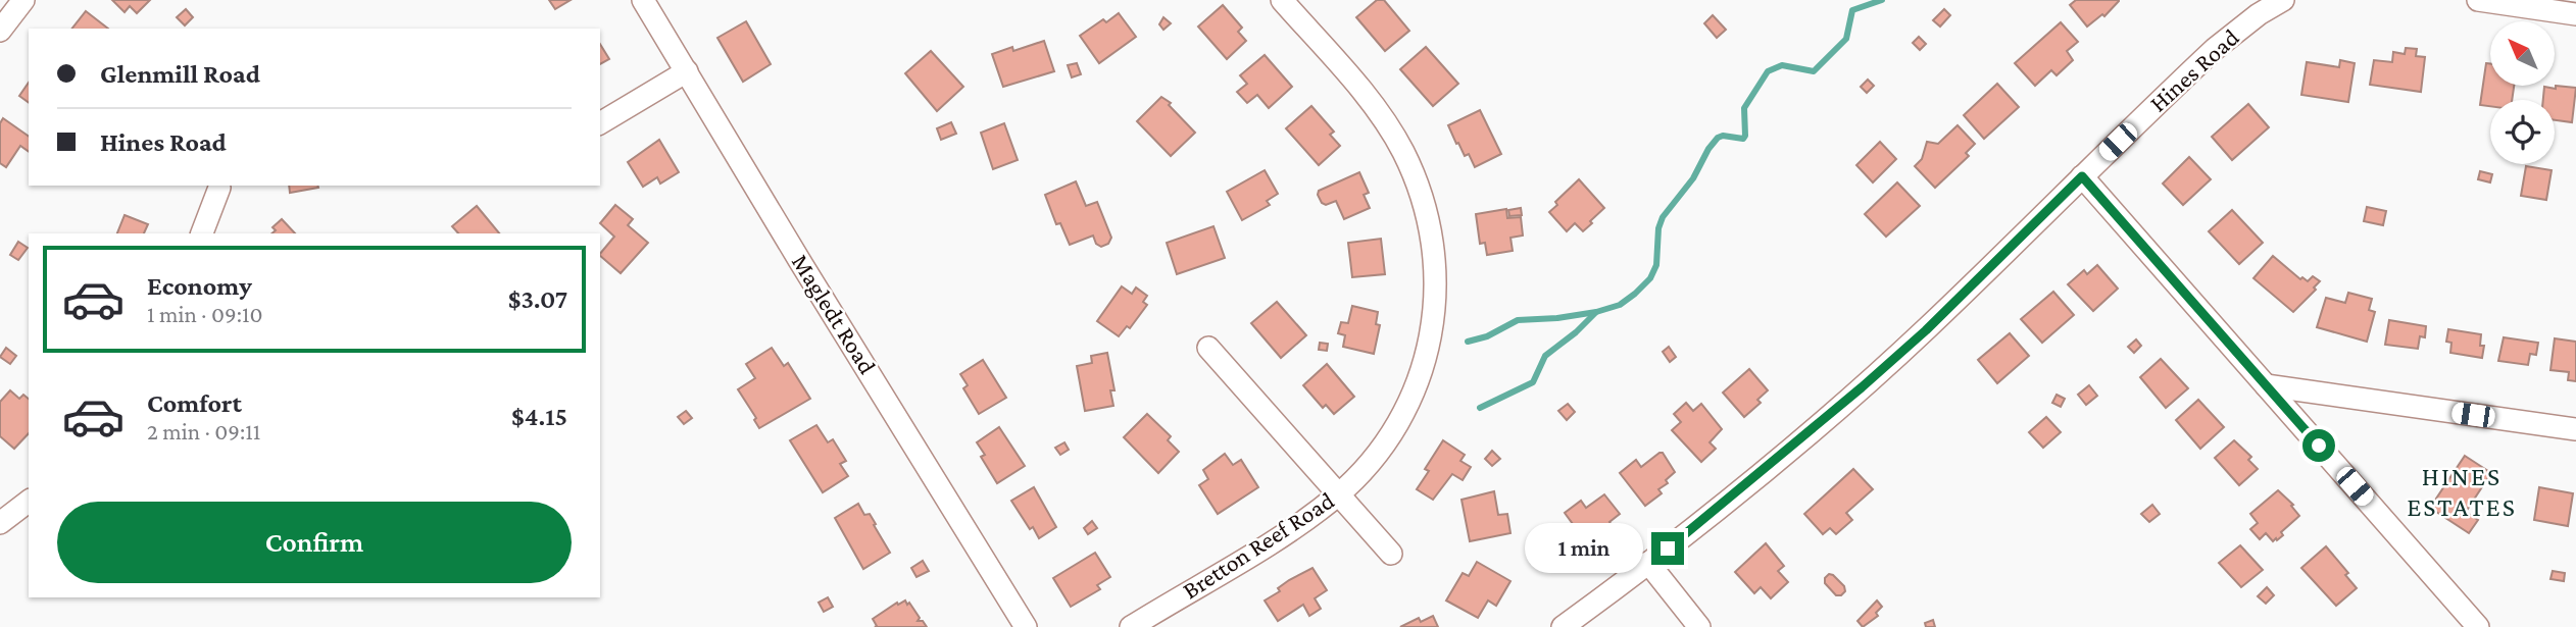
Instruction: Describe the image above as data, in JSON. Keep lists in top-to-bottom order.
{
  "streets": {
    "street": ["Hines Road", "Magledt Road", "Bretton Reef Road"]
  },
  "districts": ["HINES ESTATES"],
  "north": "top left",
  "page": {
    "banner": ["Glenmill Road", "Hines Road"],
    "list": [
      {
        "name": "Economy",
        "note": "1 min · 09:10",
        "value": "$3.07"
      },
      {
        "name": "Comfort",
        "note": "2 min · 09:11",
        "value": "$4.15"
      }
    ],
    "buttons": "Confirm",
    "bubble": "1 min"
  }
}
